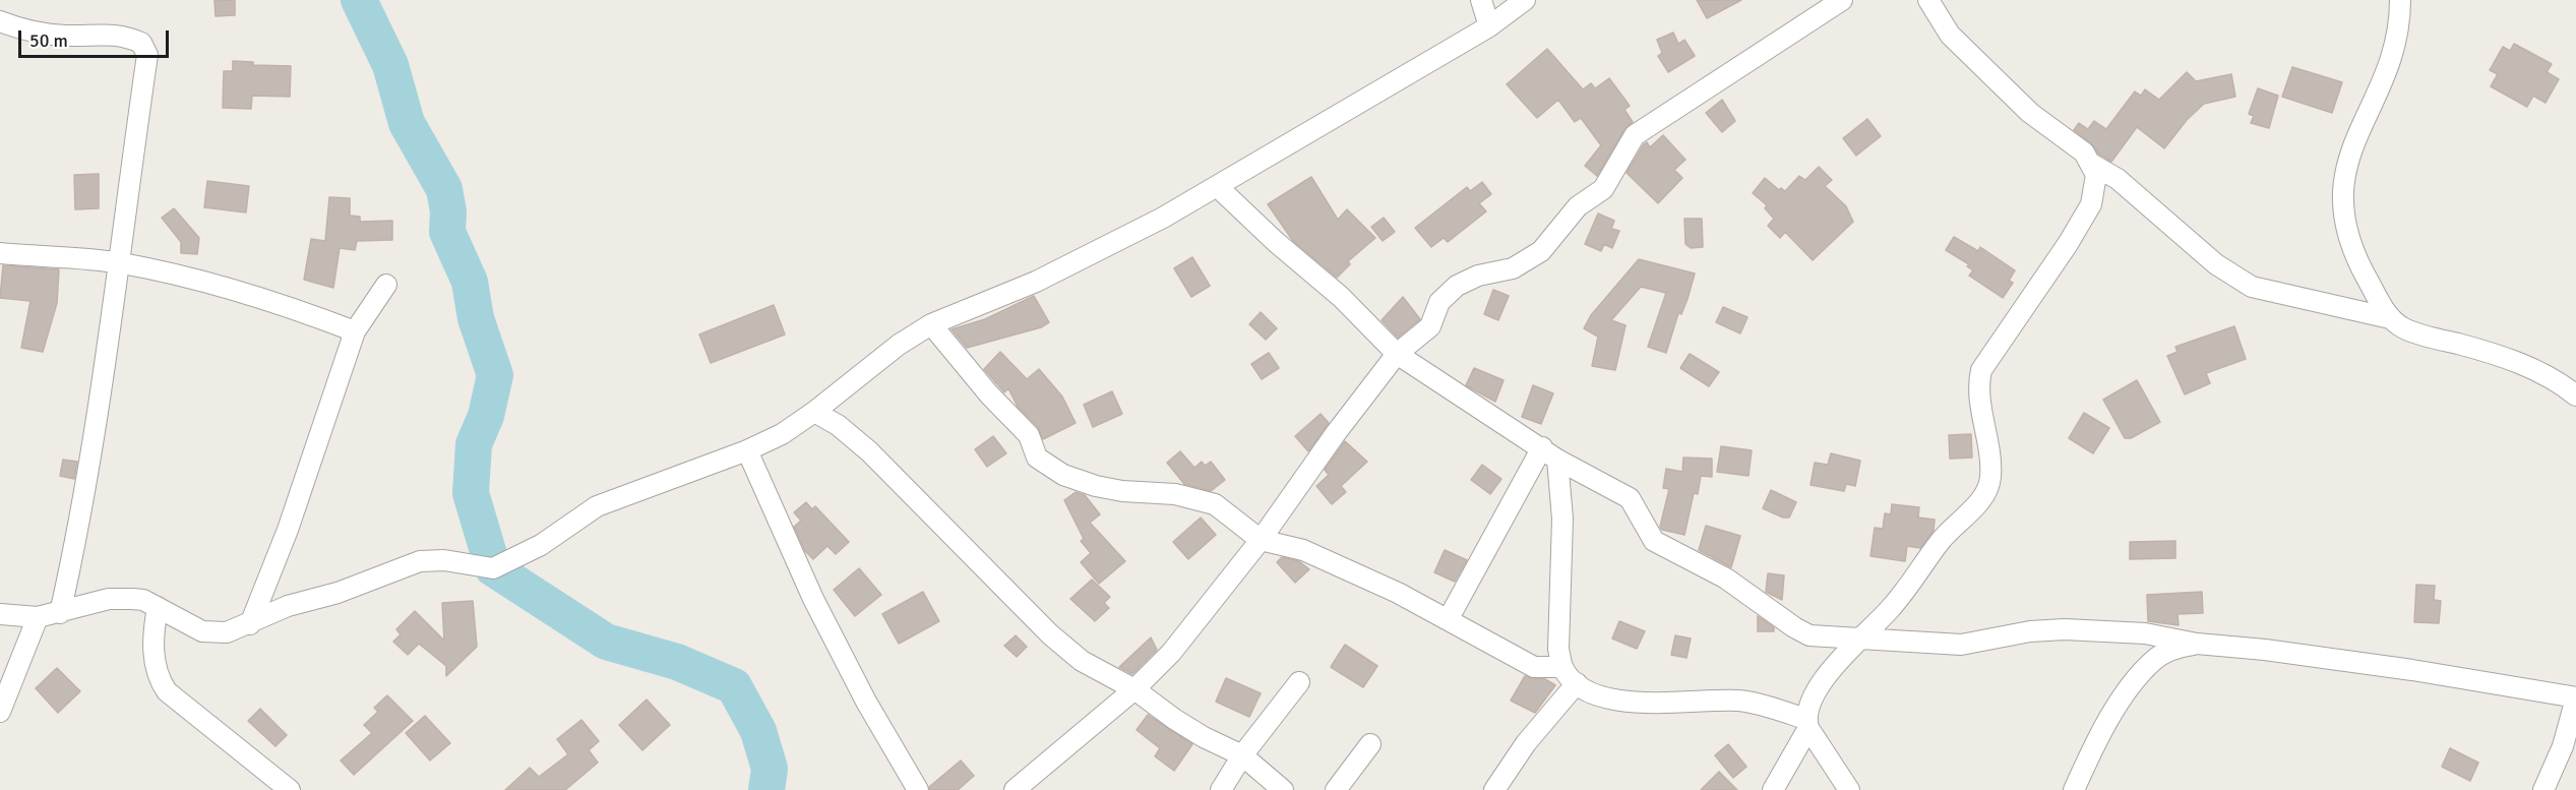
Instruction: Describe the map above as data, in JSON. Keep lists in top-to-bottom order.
{
  "scale_bar": "50 m"
}
